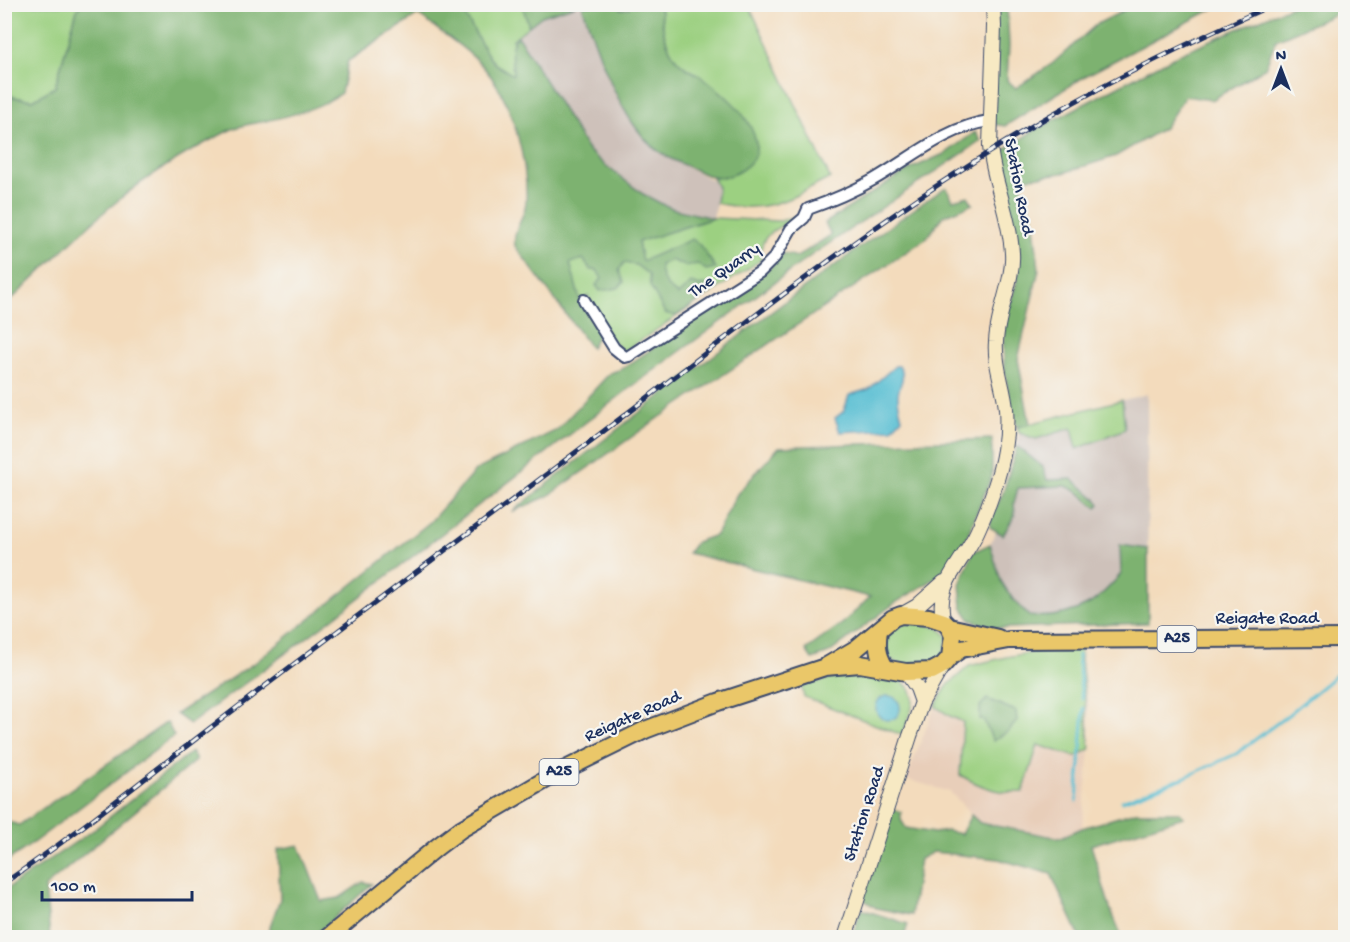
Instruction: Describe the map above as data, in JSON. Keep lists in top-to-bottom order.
{
  "streets": {
    "main road": ["Station Road", "Reigate Road", "A25"],
    "street": ["The Quarry"]
  },
  "crossings": [
    ["Station Road", "The Quarry"],
    ["Station Road", "Reigate Road"]
  ],
  "scale_bar": "100 m",
  "north": "top"
}
